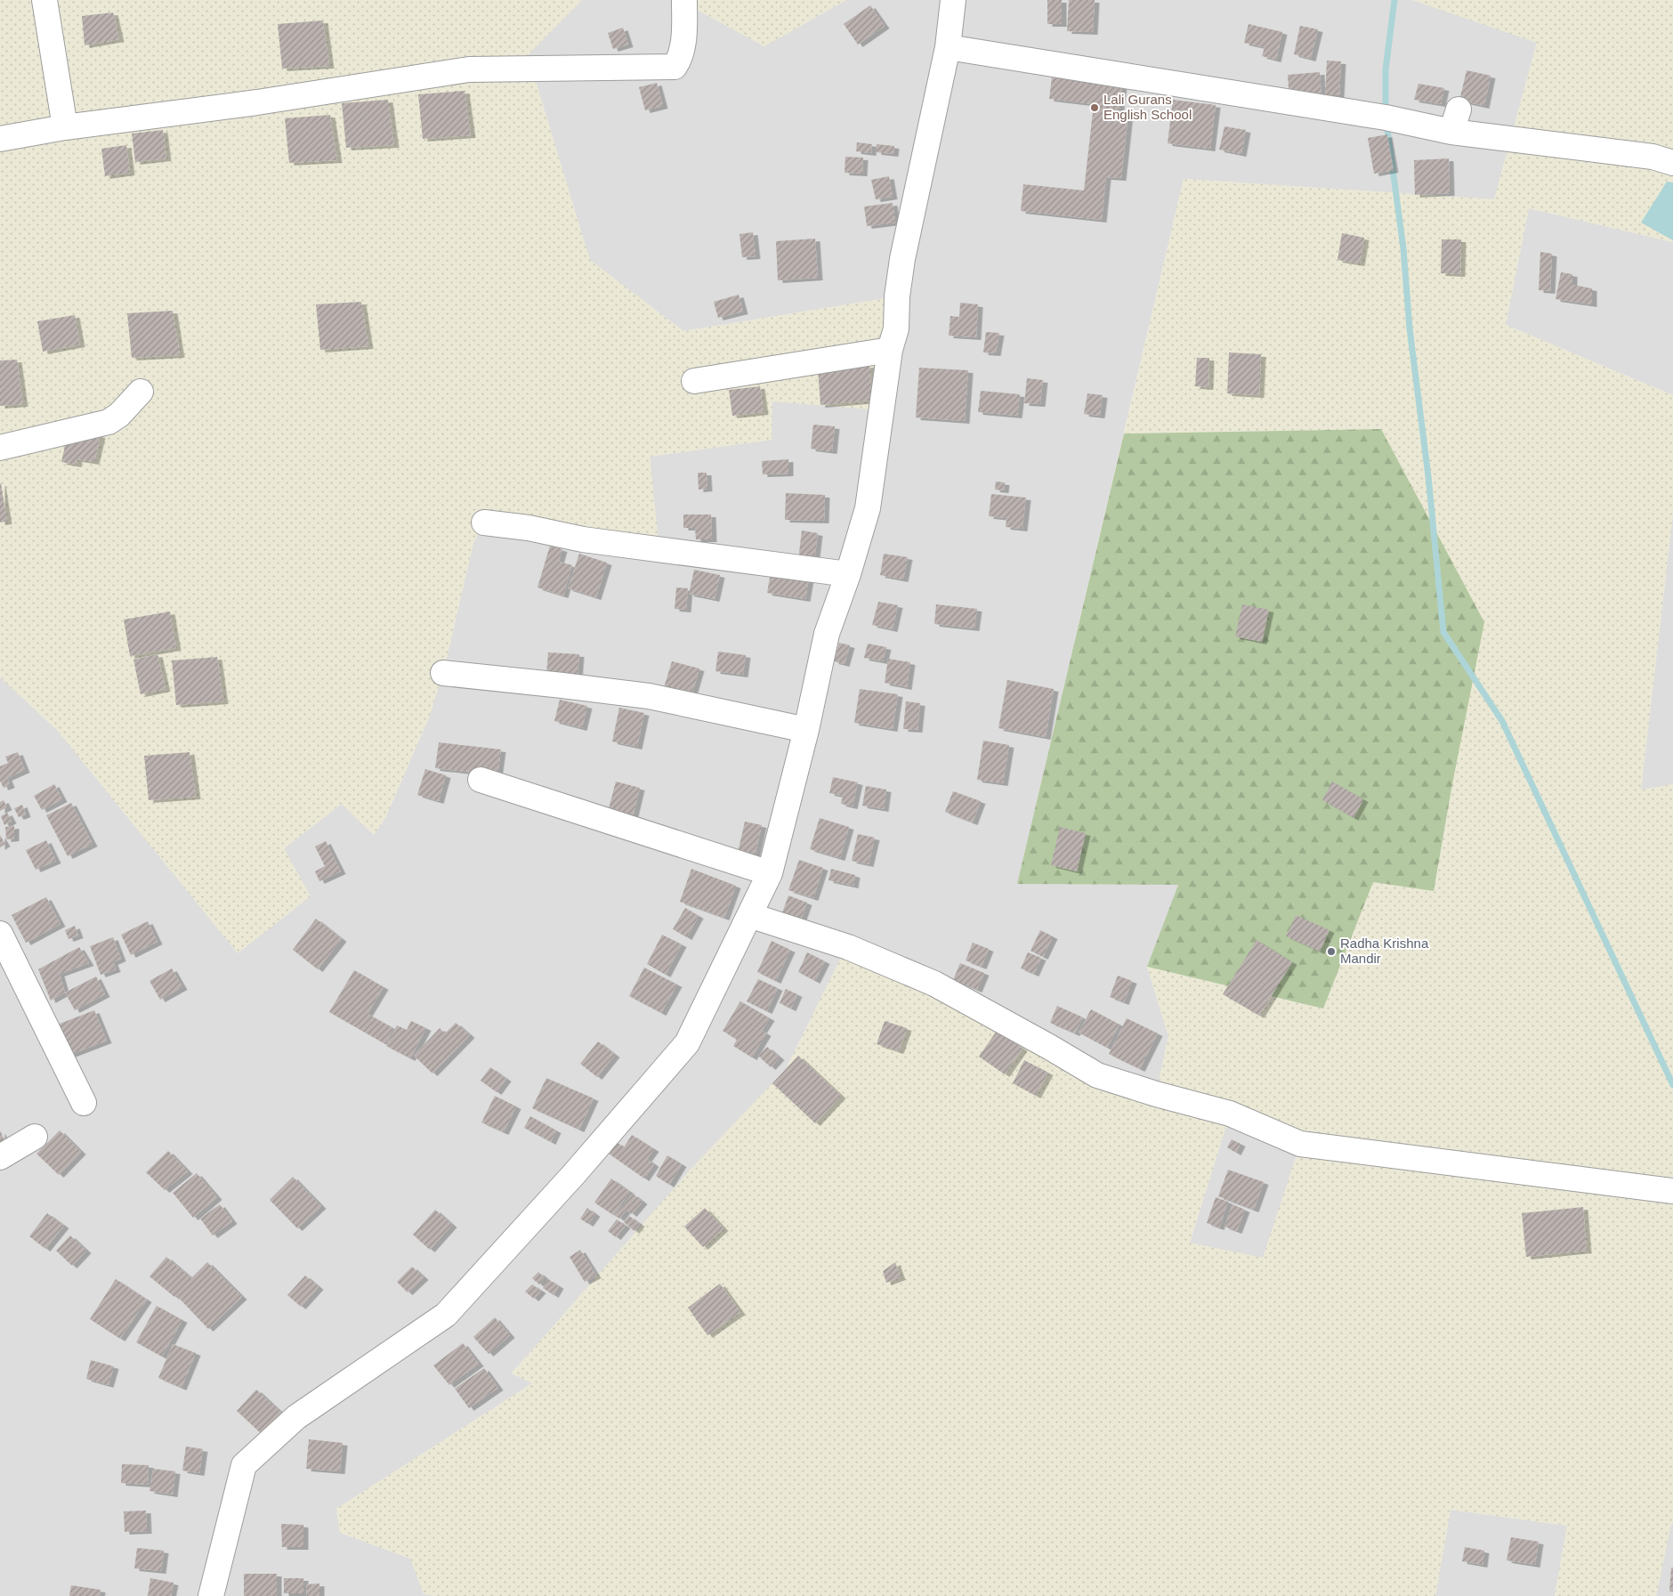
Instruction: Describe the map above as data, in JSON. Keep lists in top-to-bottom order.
{
  "places": ["Lali Gurans English School", "Radha Krishna Mandir"]
}
